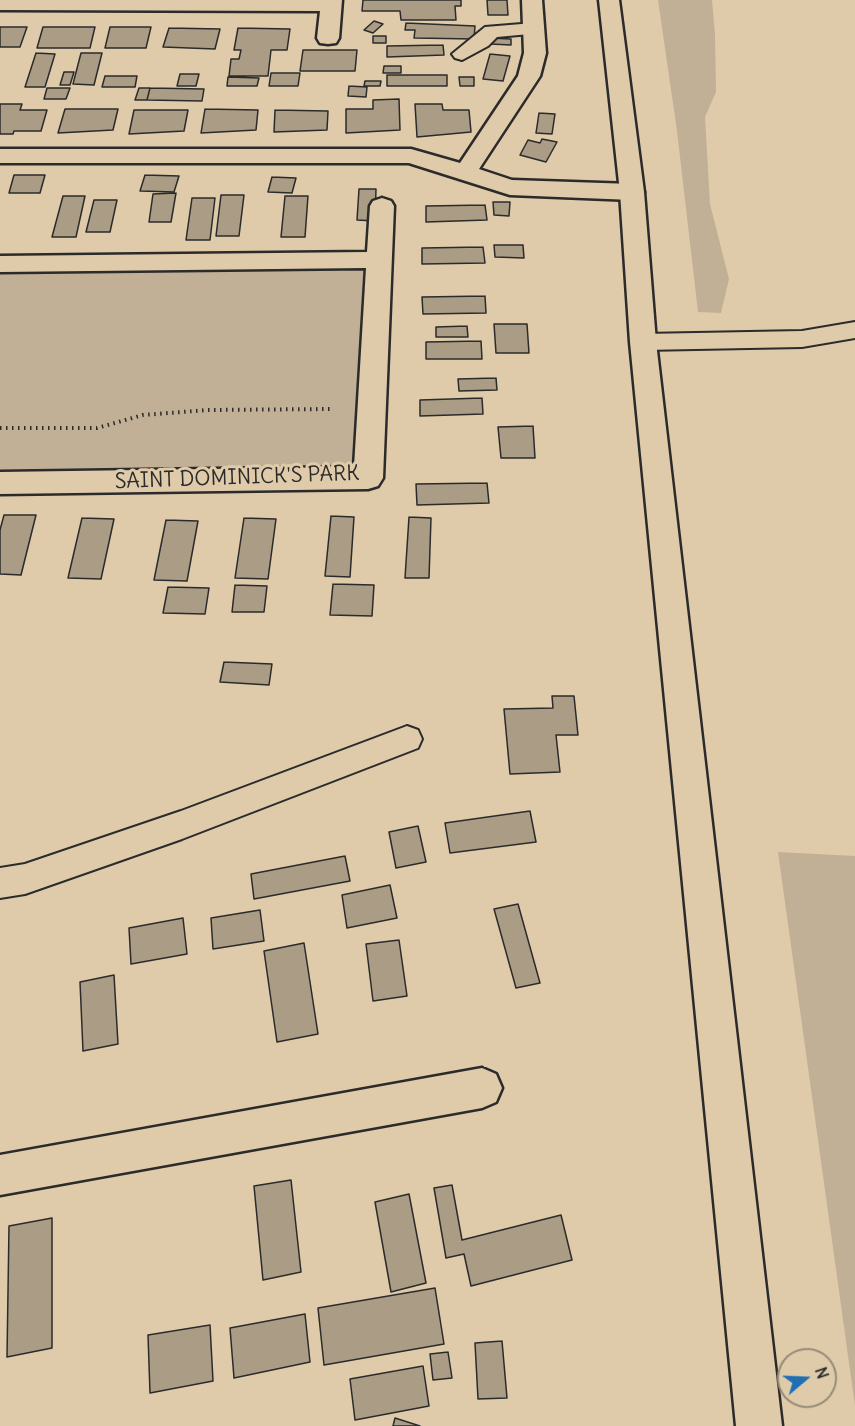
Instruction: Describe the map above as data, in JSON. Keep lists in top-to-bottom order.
{
  "streets": {
    "street": ["SAINT DOMINICK'S PARK"]
  },
  "north": "right"
}
